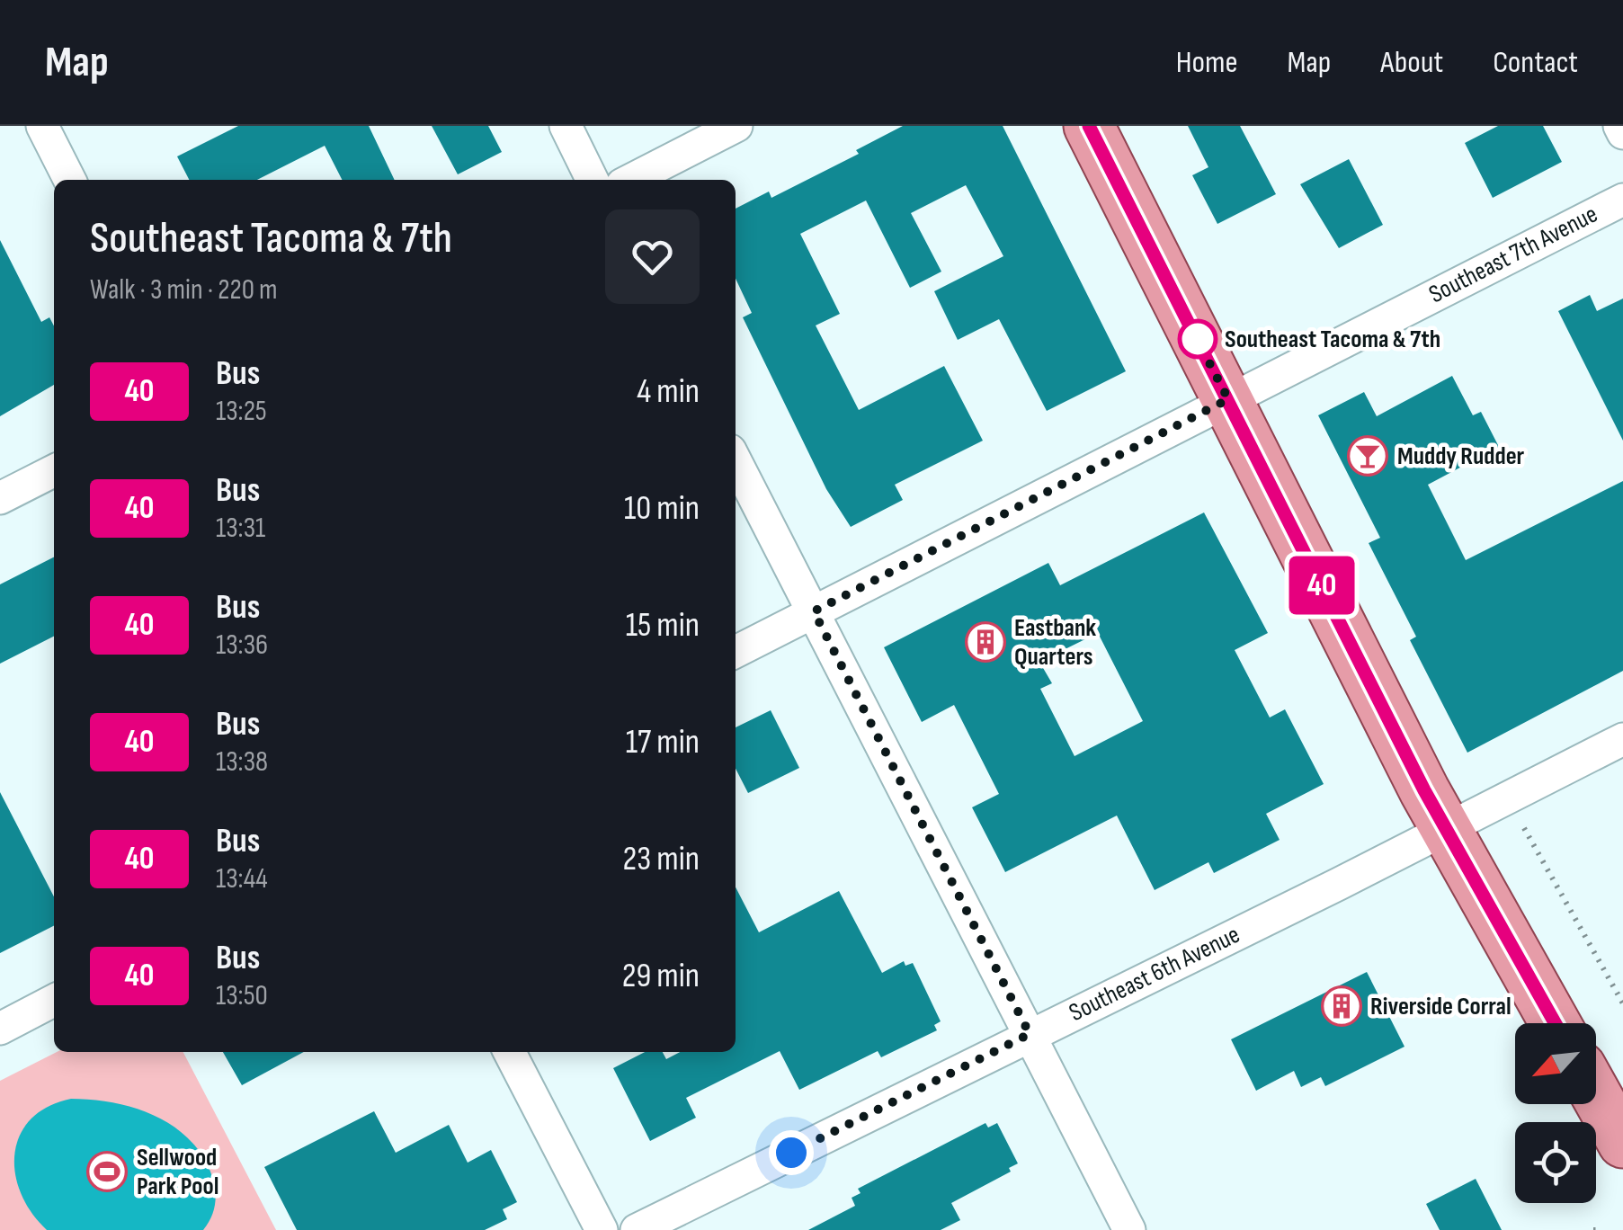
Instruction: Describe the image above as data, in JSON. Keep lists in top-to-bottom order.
{
  "streets": {
    "street": ["Southeast 7th Avenue", "Southeast 6th Avenue"]
  },
  "places": {
    "other": ["Southeast Tacoma & 7th"],
    "bar": ["Muddy Rudder"],
    "building": ["Eastbank Quarters", "Riverside Corral"],
    "sports": ["Sellwood Park Pool"]
  },
  "lines": ["bus line 40"],
  "north": "bottom left",
  "page": {
    "header": "Map",
    "nav": [
      "Home",
      "Map",
      "About",
      "Contact"
    ],
    "on_map": "40",
    "heading": ["Southeast Tacoma & 7th", "Walk · 3 min · 220 m"],
    "list": [
      {
        "mark": "40",
        "name": "Bus",
        "note": "13:25",
        "value": "4 min"
      },
      {
        "mark": "40",
        "name": "Bus",
        "note": "13:31",
        "value": "10 min"
      },
      {
        "mark": "40",
        "name": "Bus",
        "note": "13:36",
        "value": "15 min"
      },
      {
        "mark": "40",
        "name": "Bus",
        "note": "13:38",
        "value": "17 min"
      },
      {
        "mark": "40",
        "name": "Bus",
        "note": "13:44",
        "value": "23 min"
      },
      {
        "mark": "40",
        "name": "Bus",
        "note": "13:50",
        "value": "29 min"
      }
    ]
  }
}
